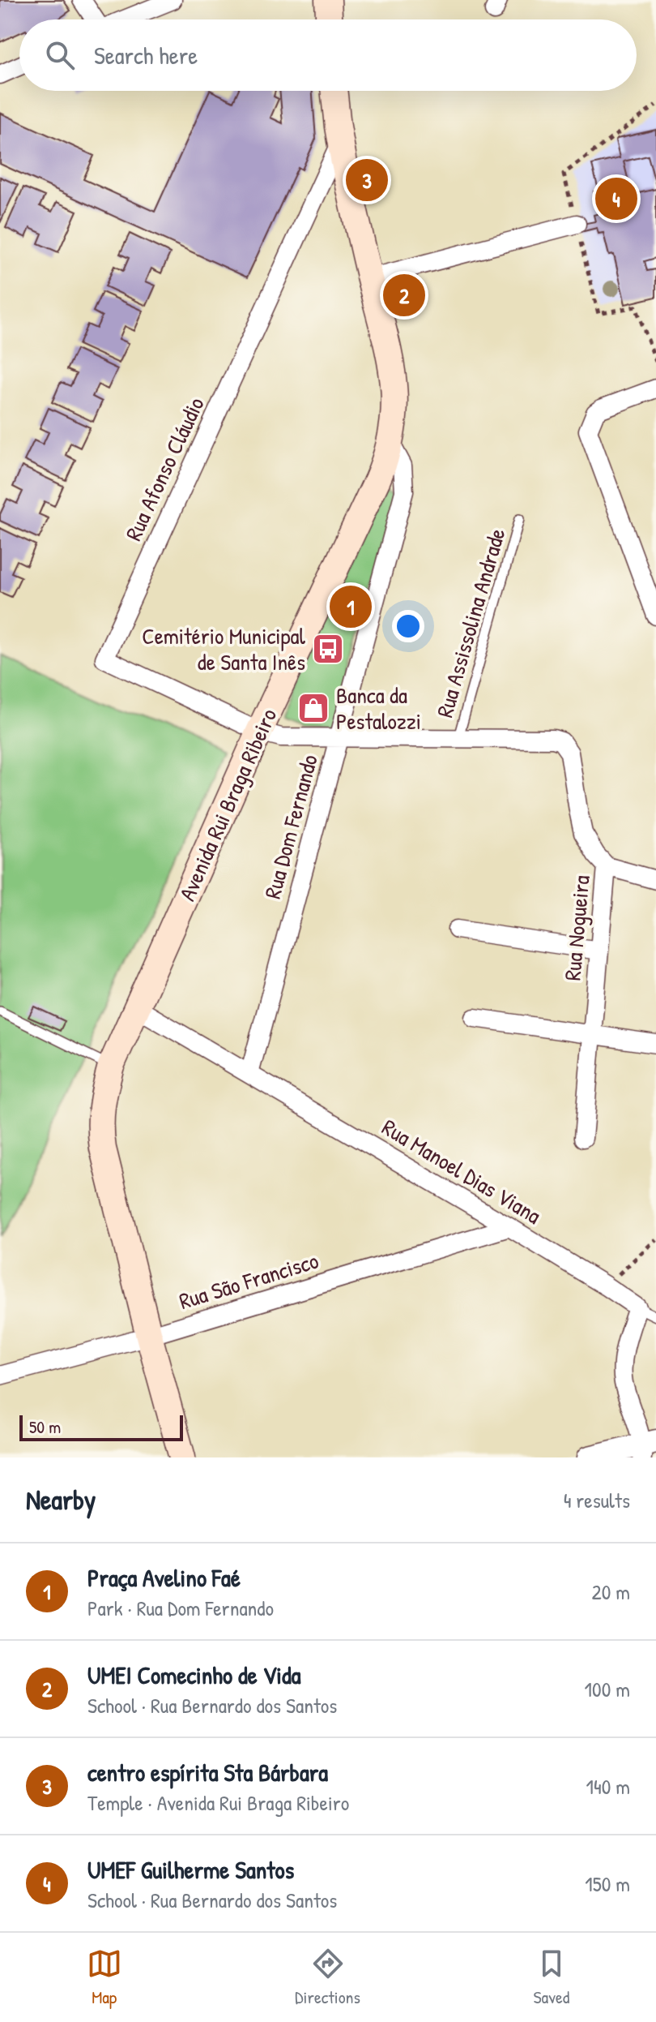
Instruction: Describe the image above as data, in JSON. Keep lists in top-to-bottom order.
{
  "streets": {
    "main road": ["Avenida Rui Braga Ribeiro"],
    "street": [
      "Rua Afonso Cláudio",
      "Rua Dom Fernando",
      "Rua Nogueira",
      "Rua Manoel Dias Viana",
      "Rua São Francisco"
    ],
    "lane": ["Rua Assissolina Andrade"]
  },
  "crossings": [
    ["Rua Afonso Cláudio", "Avenida Rui Braga Ribeiro"],
    ["Rua Assissolina Andrade", "Rua Nogueira"],
    ["Avenida Rui Braga Ribeiro", "Rua Dom Fernando"],
    ["Avenida Rui Braga Ribeiro", "Rua Manoel Dias Viana"],
    ["Avenida Rui Braga Ribeiro", "Rua São Francisco"],
    ["Rua Dom Fernando", "Rua Manoel Dias Viana"],
    ["Rua Manoel Dias Viana", "Rua São Francisco"]
  ],
  "places": {
    "bus stop": ["Cemitério Municipal de Santa Inês"],
    "shop": ["Banca da Pestalozzi"]
  },
  "scale_bar": "50 m",
  "page": {
    "search": "Search here",
    "pins": [
      "3",
      "4",
      "2",
      "1"
    ],
    "scale": "50 m",
    "heading": ["Nearby", "4 results"],
    "list": [
      {
        "mark": "1",
        "name": "Praça Avelino Faé",
        "note": "Park · Rua Dom Fernando",
        "value": "20 m"
      },
      {
        "mark": "2",
        "name": "UMEI Comecinho de Vida",
        "note": "School · Rua Bernardo dos Santos",
        "value": "100 m"
      },
      {
        "mark": "3",
        "name": "centro espírita Sta Bárbara",
        "note": "Temple · Avenida Rui Braga Ribeiro",
        "value": "140 m"
      },
      {
        "mark": "4",
        "name": "UMEF Guilherme Santos",
        "note": "School · Rua Bernardo dos Santos",
        "value": "150 m"
      }
    ],
    "nav": ["Map", "Directions", "Saved"]
  }
}
